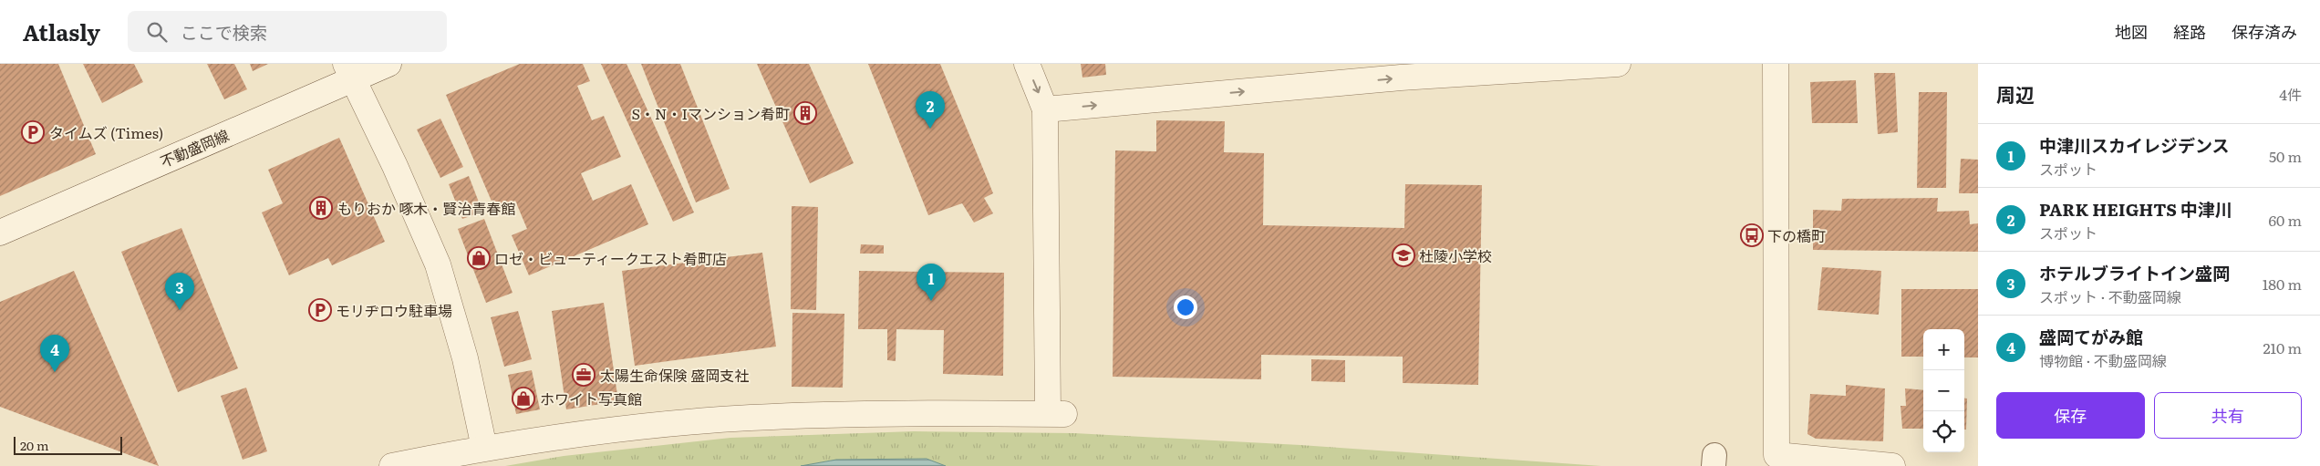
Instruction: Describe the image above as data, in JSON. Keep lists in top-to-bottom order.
{
  "streets": {
    "street": ["不動盛岡線"]
  },
  "places": {
    "building": ["S・N・Iマンション肴町", "もりおか 啄木・賢治青春館"],
    "parking": ["タイムズ (Times)", "モリヂロウ駐車場"],
    "bus stop": ["下の橋町"],
    "school or university": ["杜陵小学校"],
    "shop": ["ロゼ・ビューティークエスト肴町店", "ホワイト写真館"],
    "office": ["太陽生命保険 盛岡支社"]
  },
  "scale_bar": "20 m",
  "page": {
    "header": "Atlasly",
    "search": "ここで検索",
    "nav": ["地図", "経路", "保存済み"],
    "heading": ["周辺", "4件"],
    "pins": [
      "2",
      "1",
      "3",
      "4"
    ],
    "list": [
      {
        "mark": "1",
        "name": "中津川スカイレジデンス",
        "note": "スポット",
        "value": "50 m"
      },
      {
        "mark": "2",
        "name": "PARK HEIGHTS 中津川",
        "note": "スポット",
        "value": "60 m"
      },
      {
        "mark": "3",
        "name": "ホテルブライトイン盛岡",
        "note": "スポット · 不動盛岡線",
        "value": "180 m"
      },
      {
        "mark": "4",
        "name": "盛岡てがみ館",
        "note": "博物館 · 不動盛岡線",
        "value": "210 m"
      }
    ],
    "map_buttons": ["+", "−"],
    "buttons": ["保存", "共有"],
    "scale": "20 m"
  }
}
